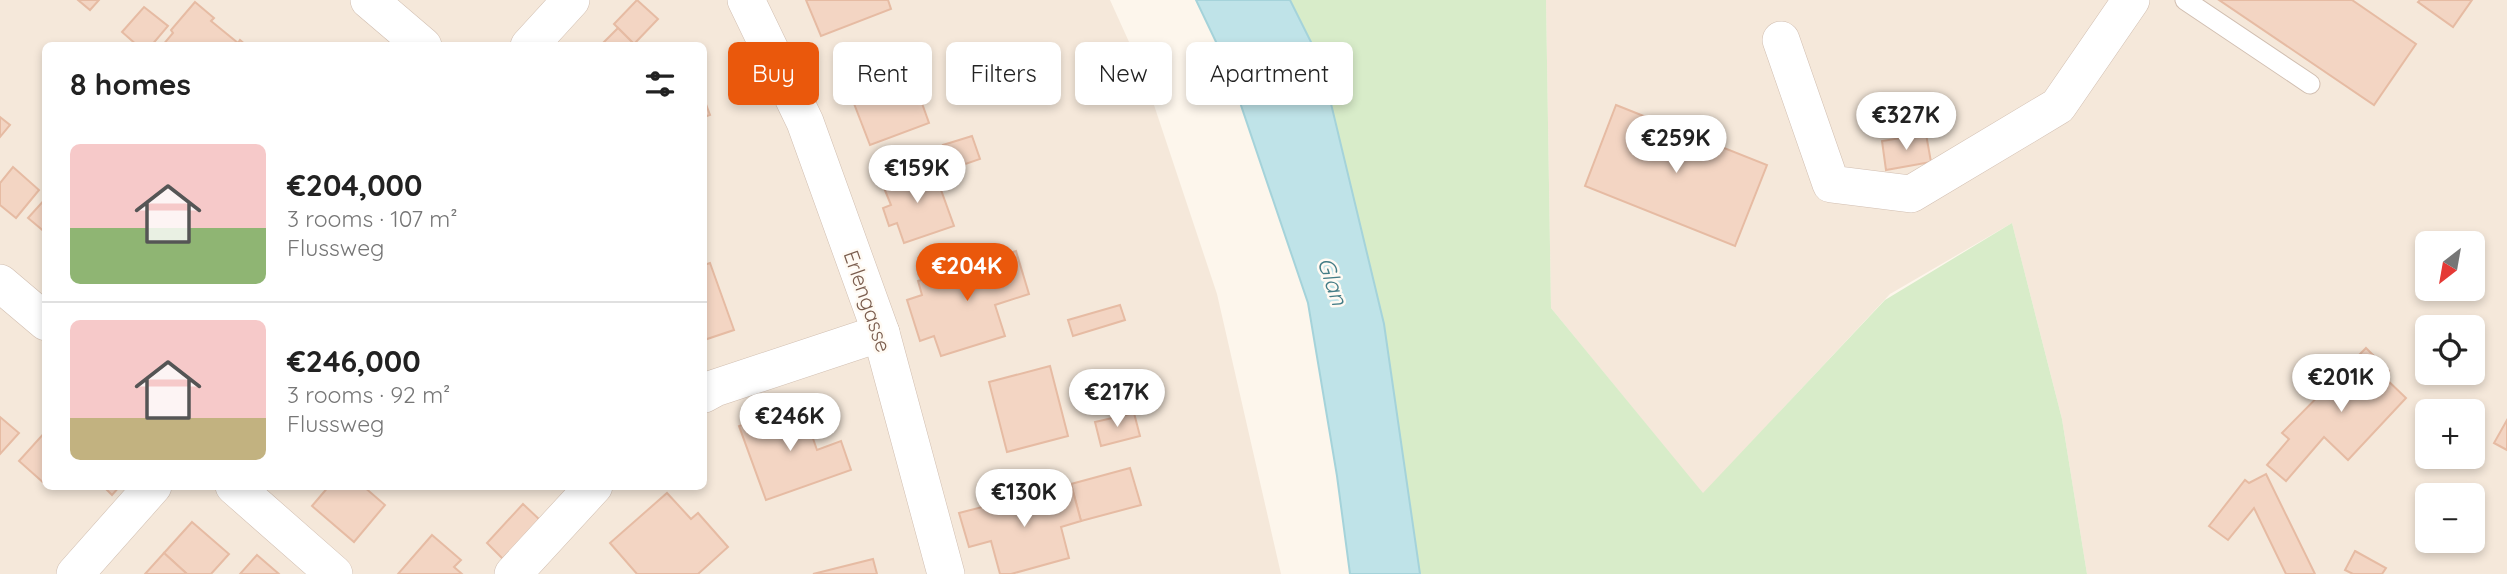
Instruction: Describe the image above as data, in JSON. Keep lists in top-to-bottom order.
{
  "streets": {
    "street": ["Erlengasse"]
  },
  "water": ["Glan"],
  "north": "bottom left",
  "page": {
    "chip": [
      "Buy",
      "Rent",
      "Filters",
      "New",
      "Apartment"
    ],
    "heading": "8 homes",
    "price": [
      "€327K",
      "€259K",
      "€159K",
      "€204K",
      "€201K",
      "€217K",
      "€246K",
      "€130K"
    ],
    "list": [
      {
        "name": "€204,000",
        "note": "3 rooms · 107 m² · Flussweg"
      },
      {
        "name": "€246,000",
        "note": "3 rooms · 92 m² · Flussweg"
      }
    ],
    "map_buttons": ["+", "−"]
  }
}
